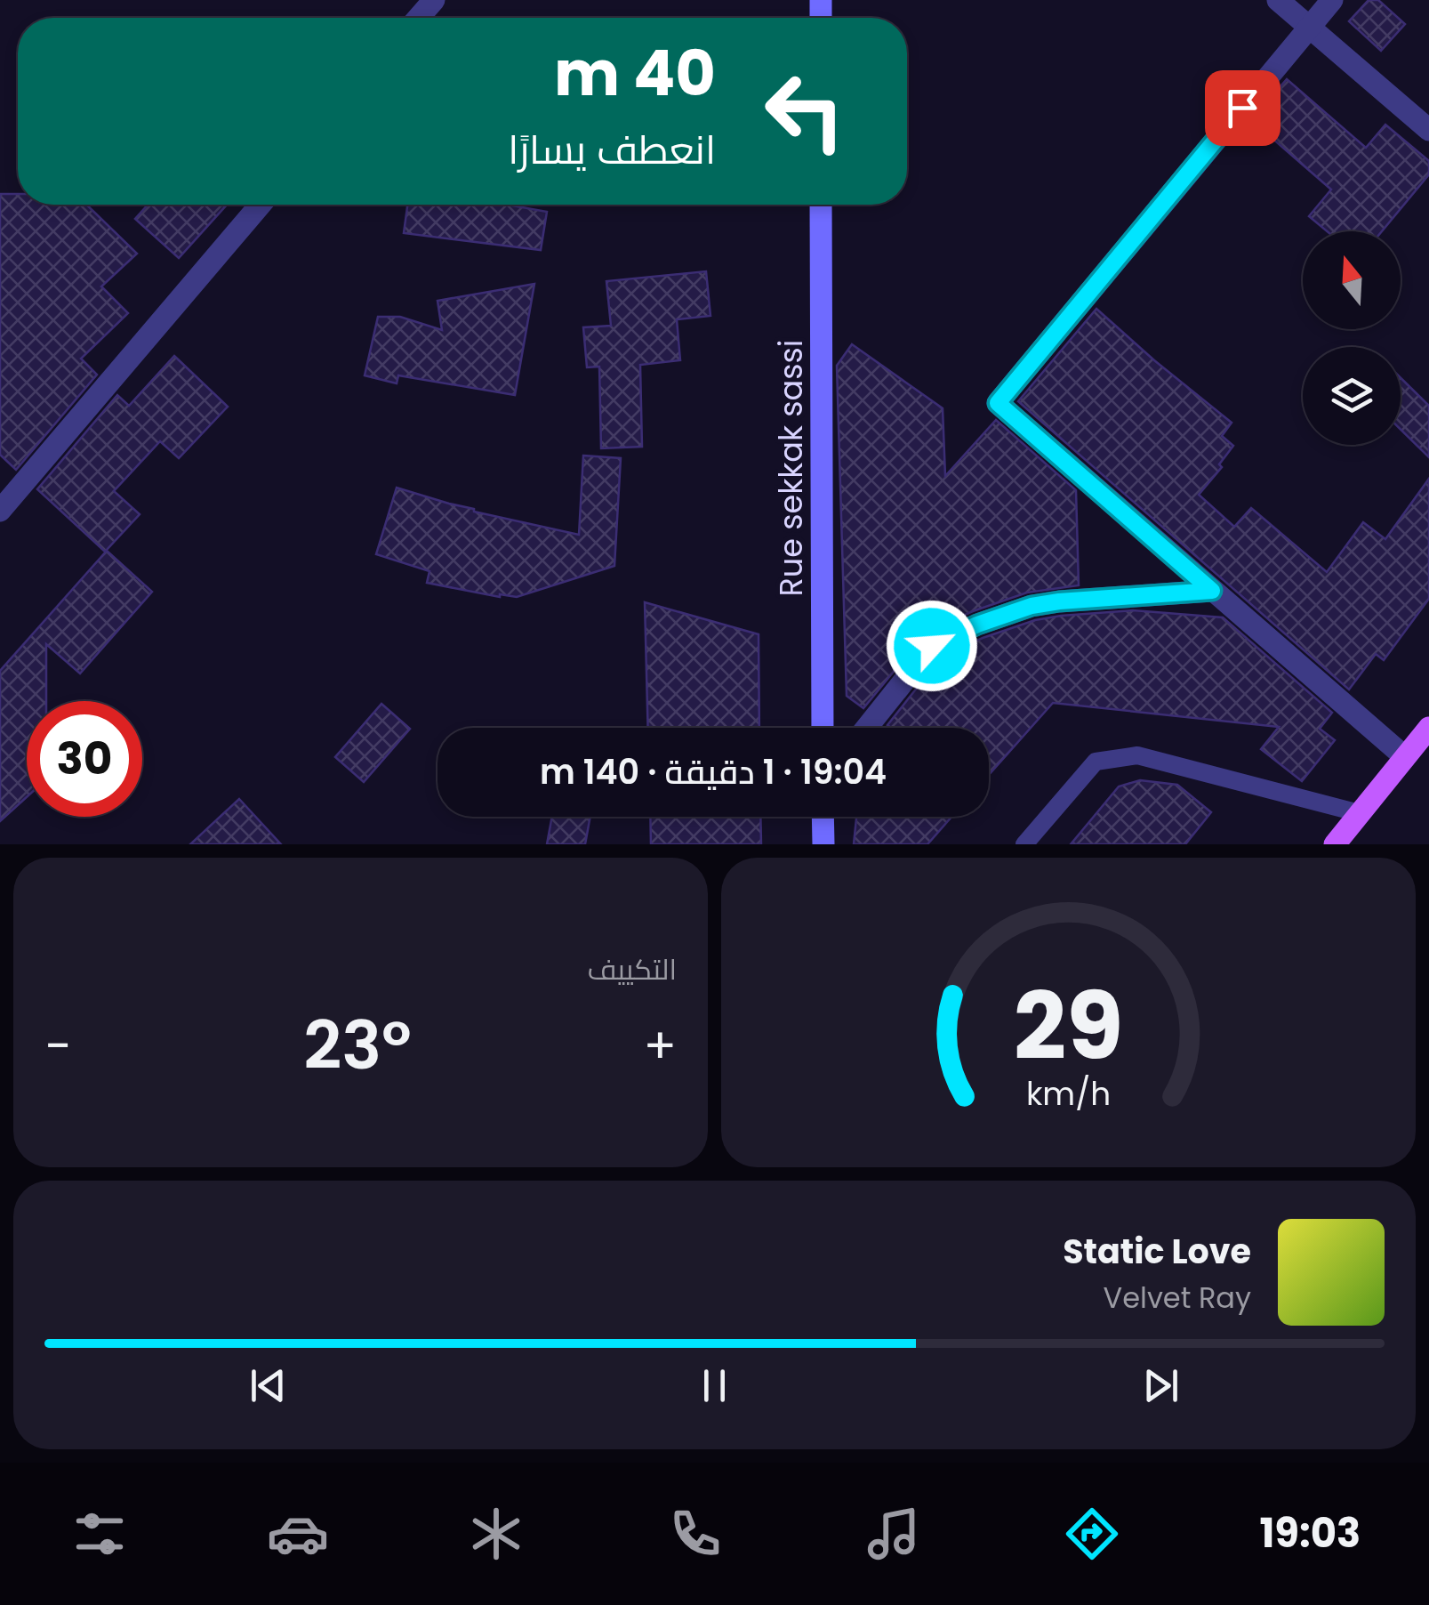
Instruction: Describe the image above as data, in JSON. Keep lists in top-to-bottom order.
{
  "streets": {
    "street": ["Rue sekkak sassi"]
  },
  "north": "top",
  "page": {
    "turn": ["40 m", "انعطف يسارًا"],
    "limit": "30",
    "trip": "19:04 · 1 دقيقة · 140 m",
    "tile": "التكييف",
    "heat": ["−", "23°", "+"],
    "song": ["Static Love", "Velvet Ray"],
    "tabs": "19:03",
    "gauge": ["29", "km/h"]
  }
}
